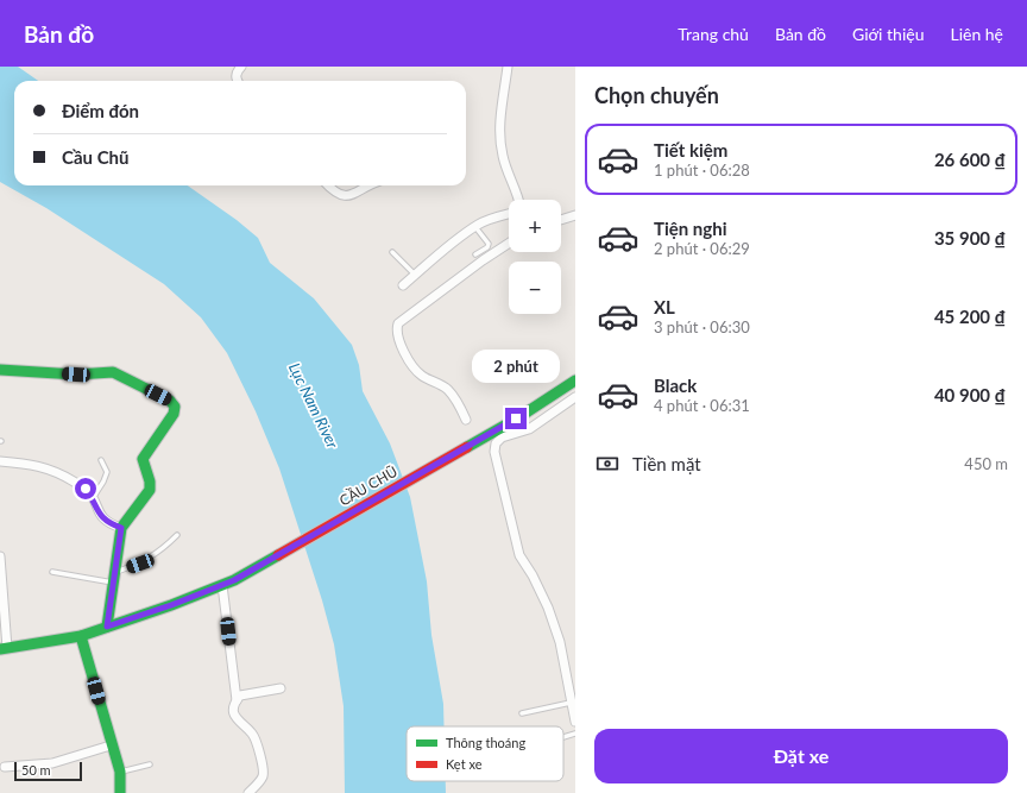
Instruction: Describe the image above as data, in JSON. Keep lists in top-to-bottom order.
{
  "streets": {
    "street": ["CẦU CHŨ"]
  },
  "water": ["Lục Nam River"],
  "legend": ["Thông thoáng", "Kẹt xe"],
  "scale_bar": "50 m",
  "page": {
    "header": "Bản đồ",
    "nav": [
      "Trang chủ",
      "Bản đồ",
      "Giới thiệu",
      "Liên hệ"
    ],
    "heading": "Chọn chuyến",
    "banner": ["Điểm đón", "Cầu Chũ"],
    "list": [
      {
        "name": "Tiết kiệm",
        "note": "1 phút · 06:28",
        "value": "26 600 ₫"
      },
      {
        "name": "Tiện nghi",
        "note": "2 phút · 06:29",
        "value": "35 900 ₫"
      },
      {
        "name": "XL",
        "note": "3 phút · 06:30",
        "value": "45 200 ₫"
      },
      {
        "name": "Black",
        "note": "4 phút · 06:31",
        "value": "40 900 ₫"
      }
    ],
    "map_buttons": ["+", "−"],
    "bubble": "2 phút",
    "pay": ["Tiền mặt", "450 m"],
    "buttons": "Đặt xe",
    "scale": "50 m"
  }
}
